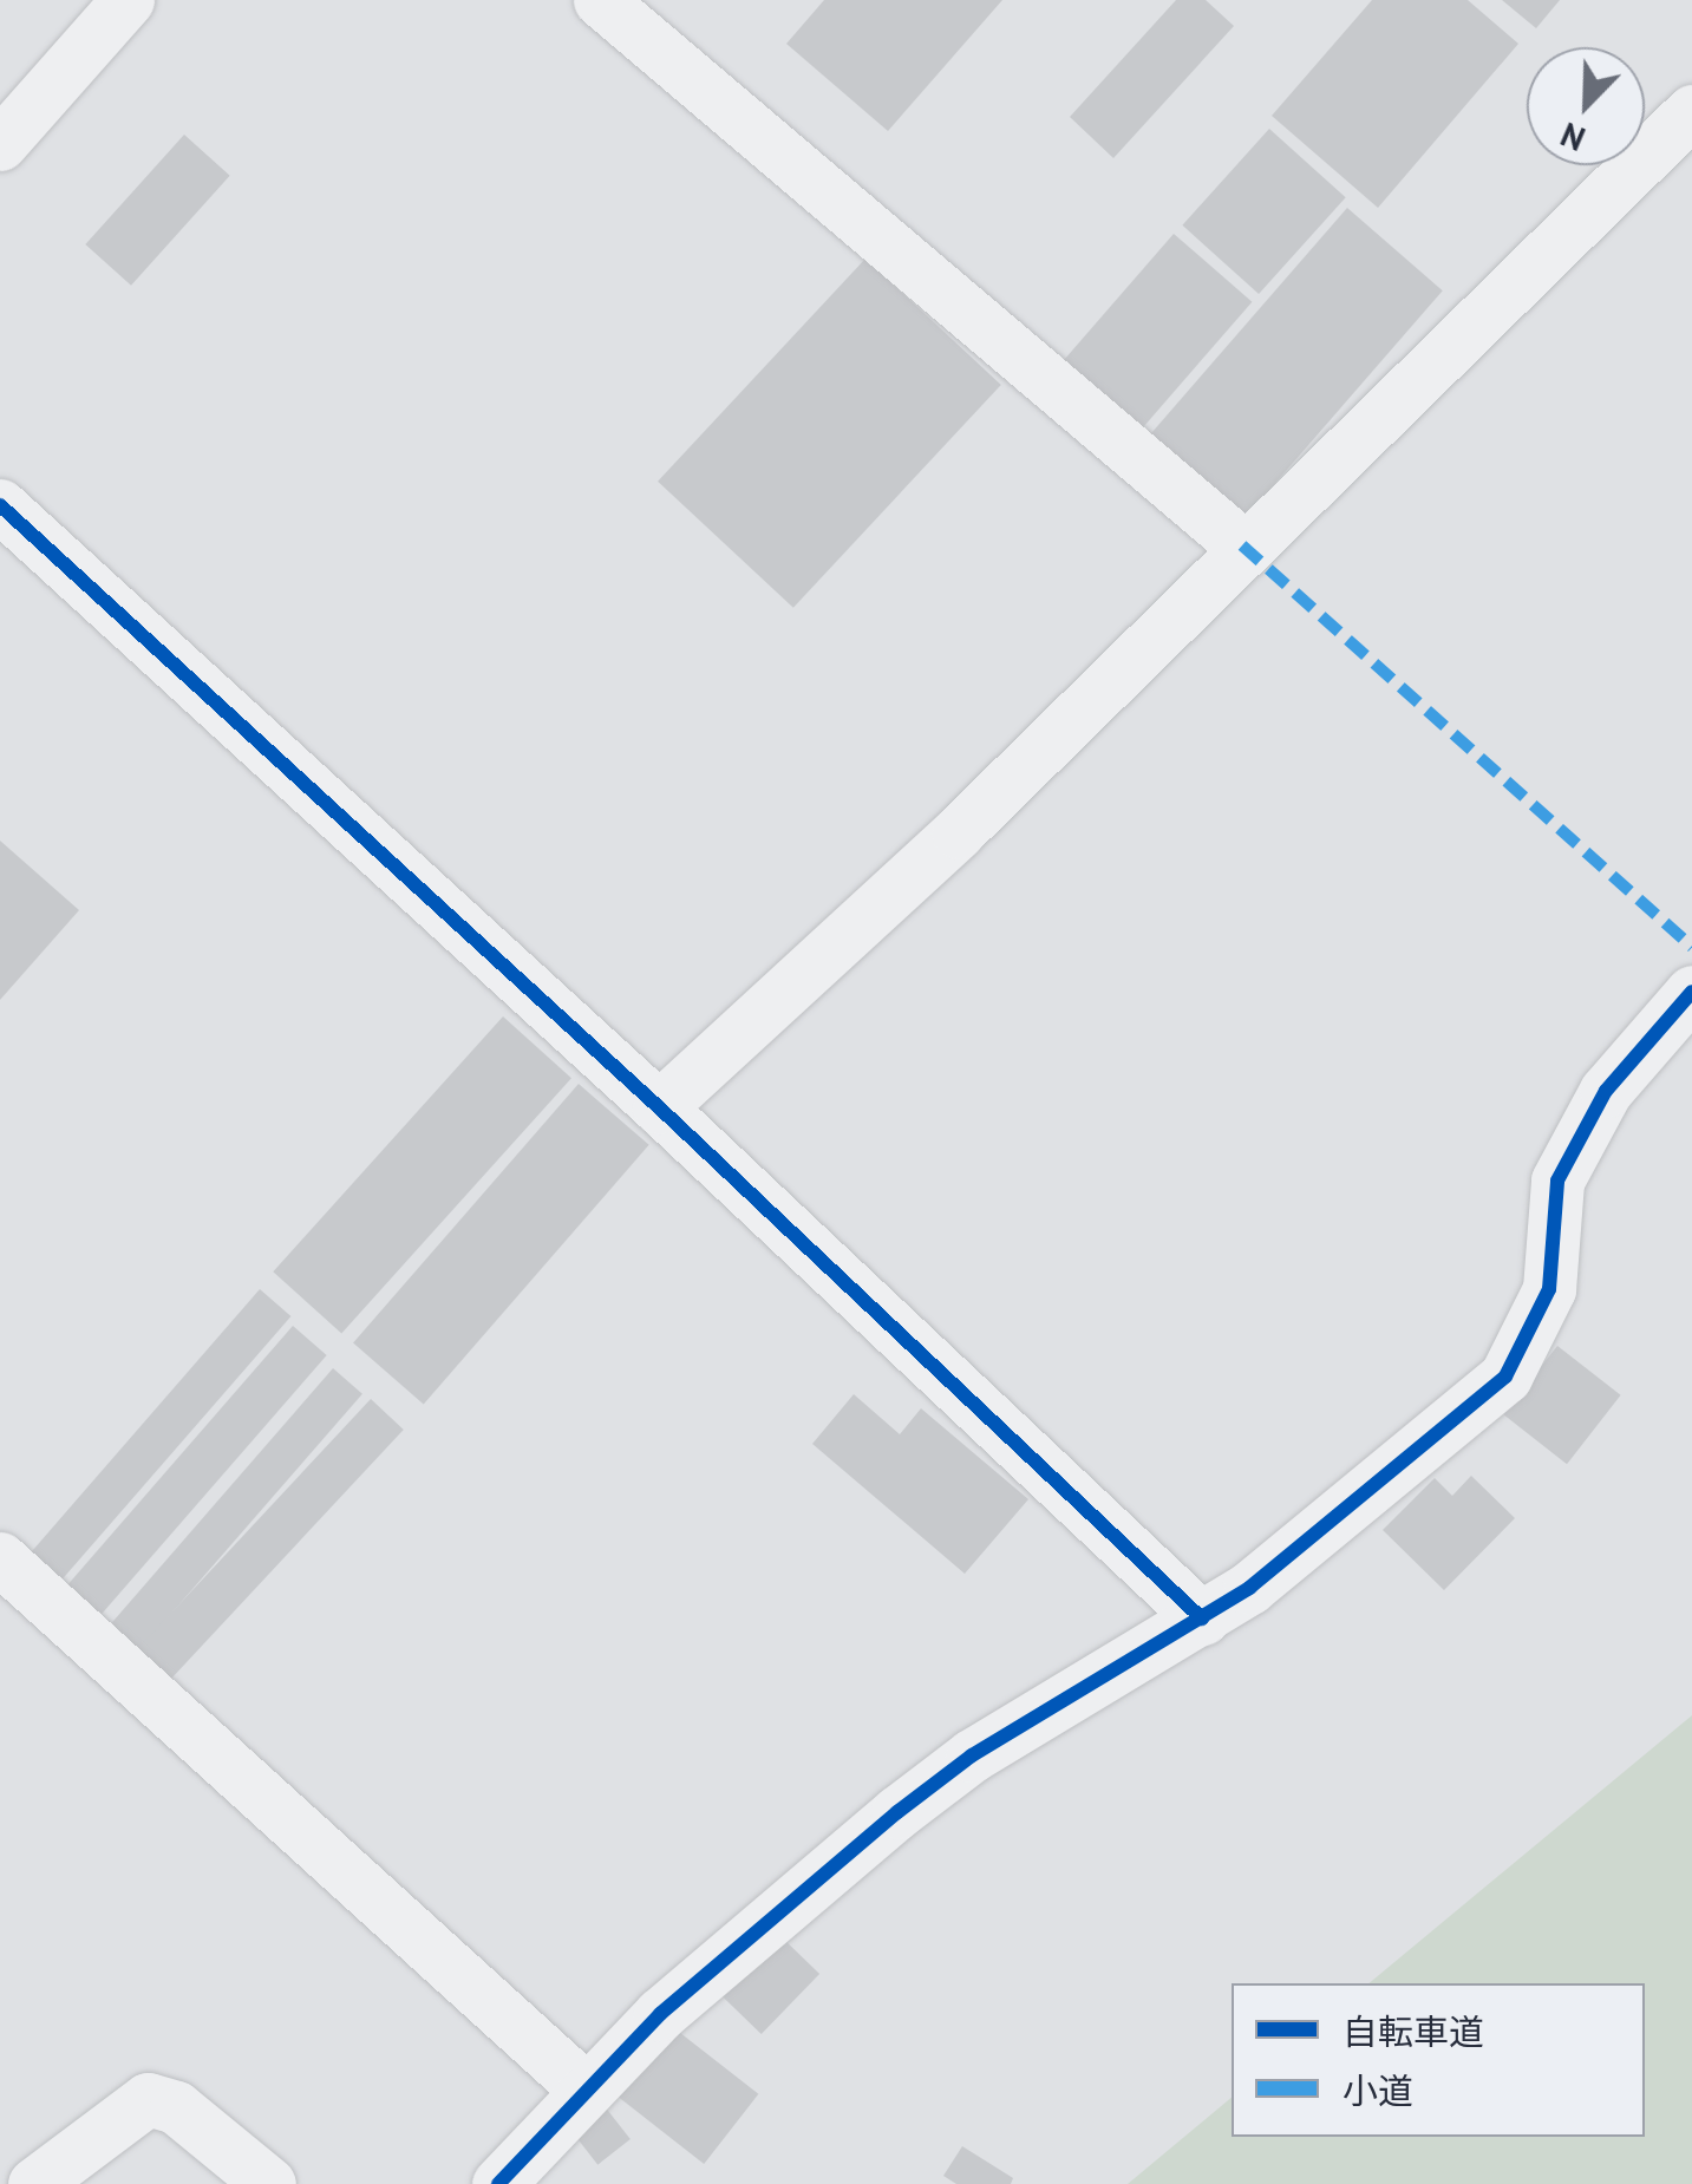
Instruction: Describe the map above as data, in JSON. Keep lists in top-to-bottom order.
{
  "legend": ["自転車道", "小道"],
  "north": "bottom left"
}
